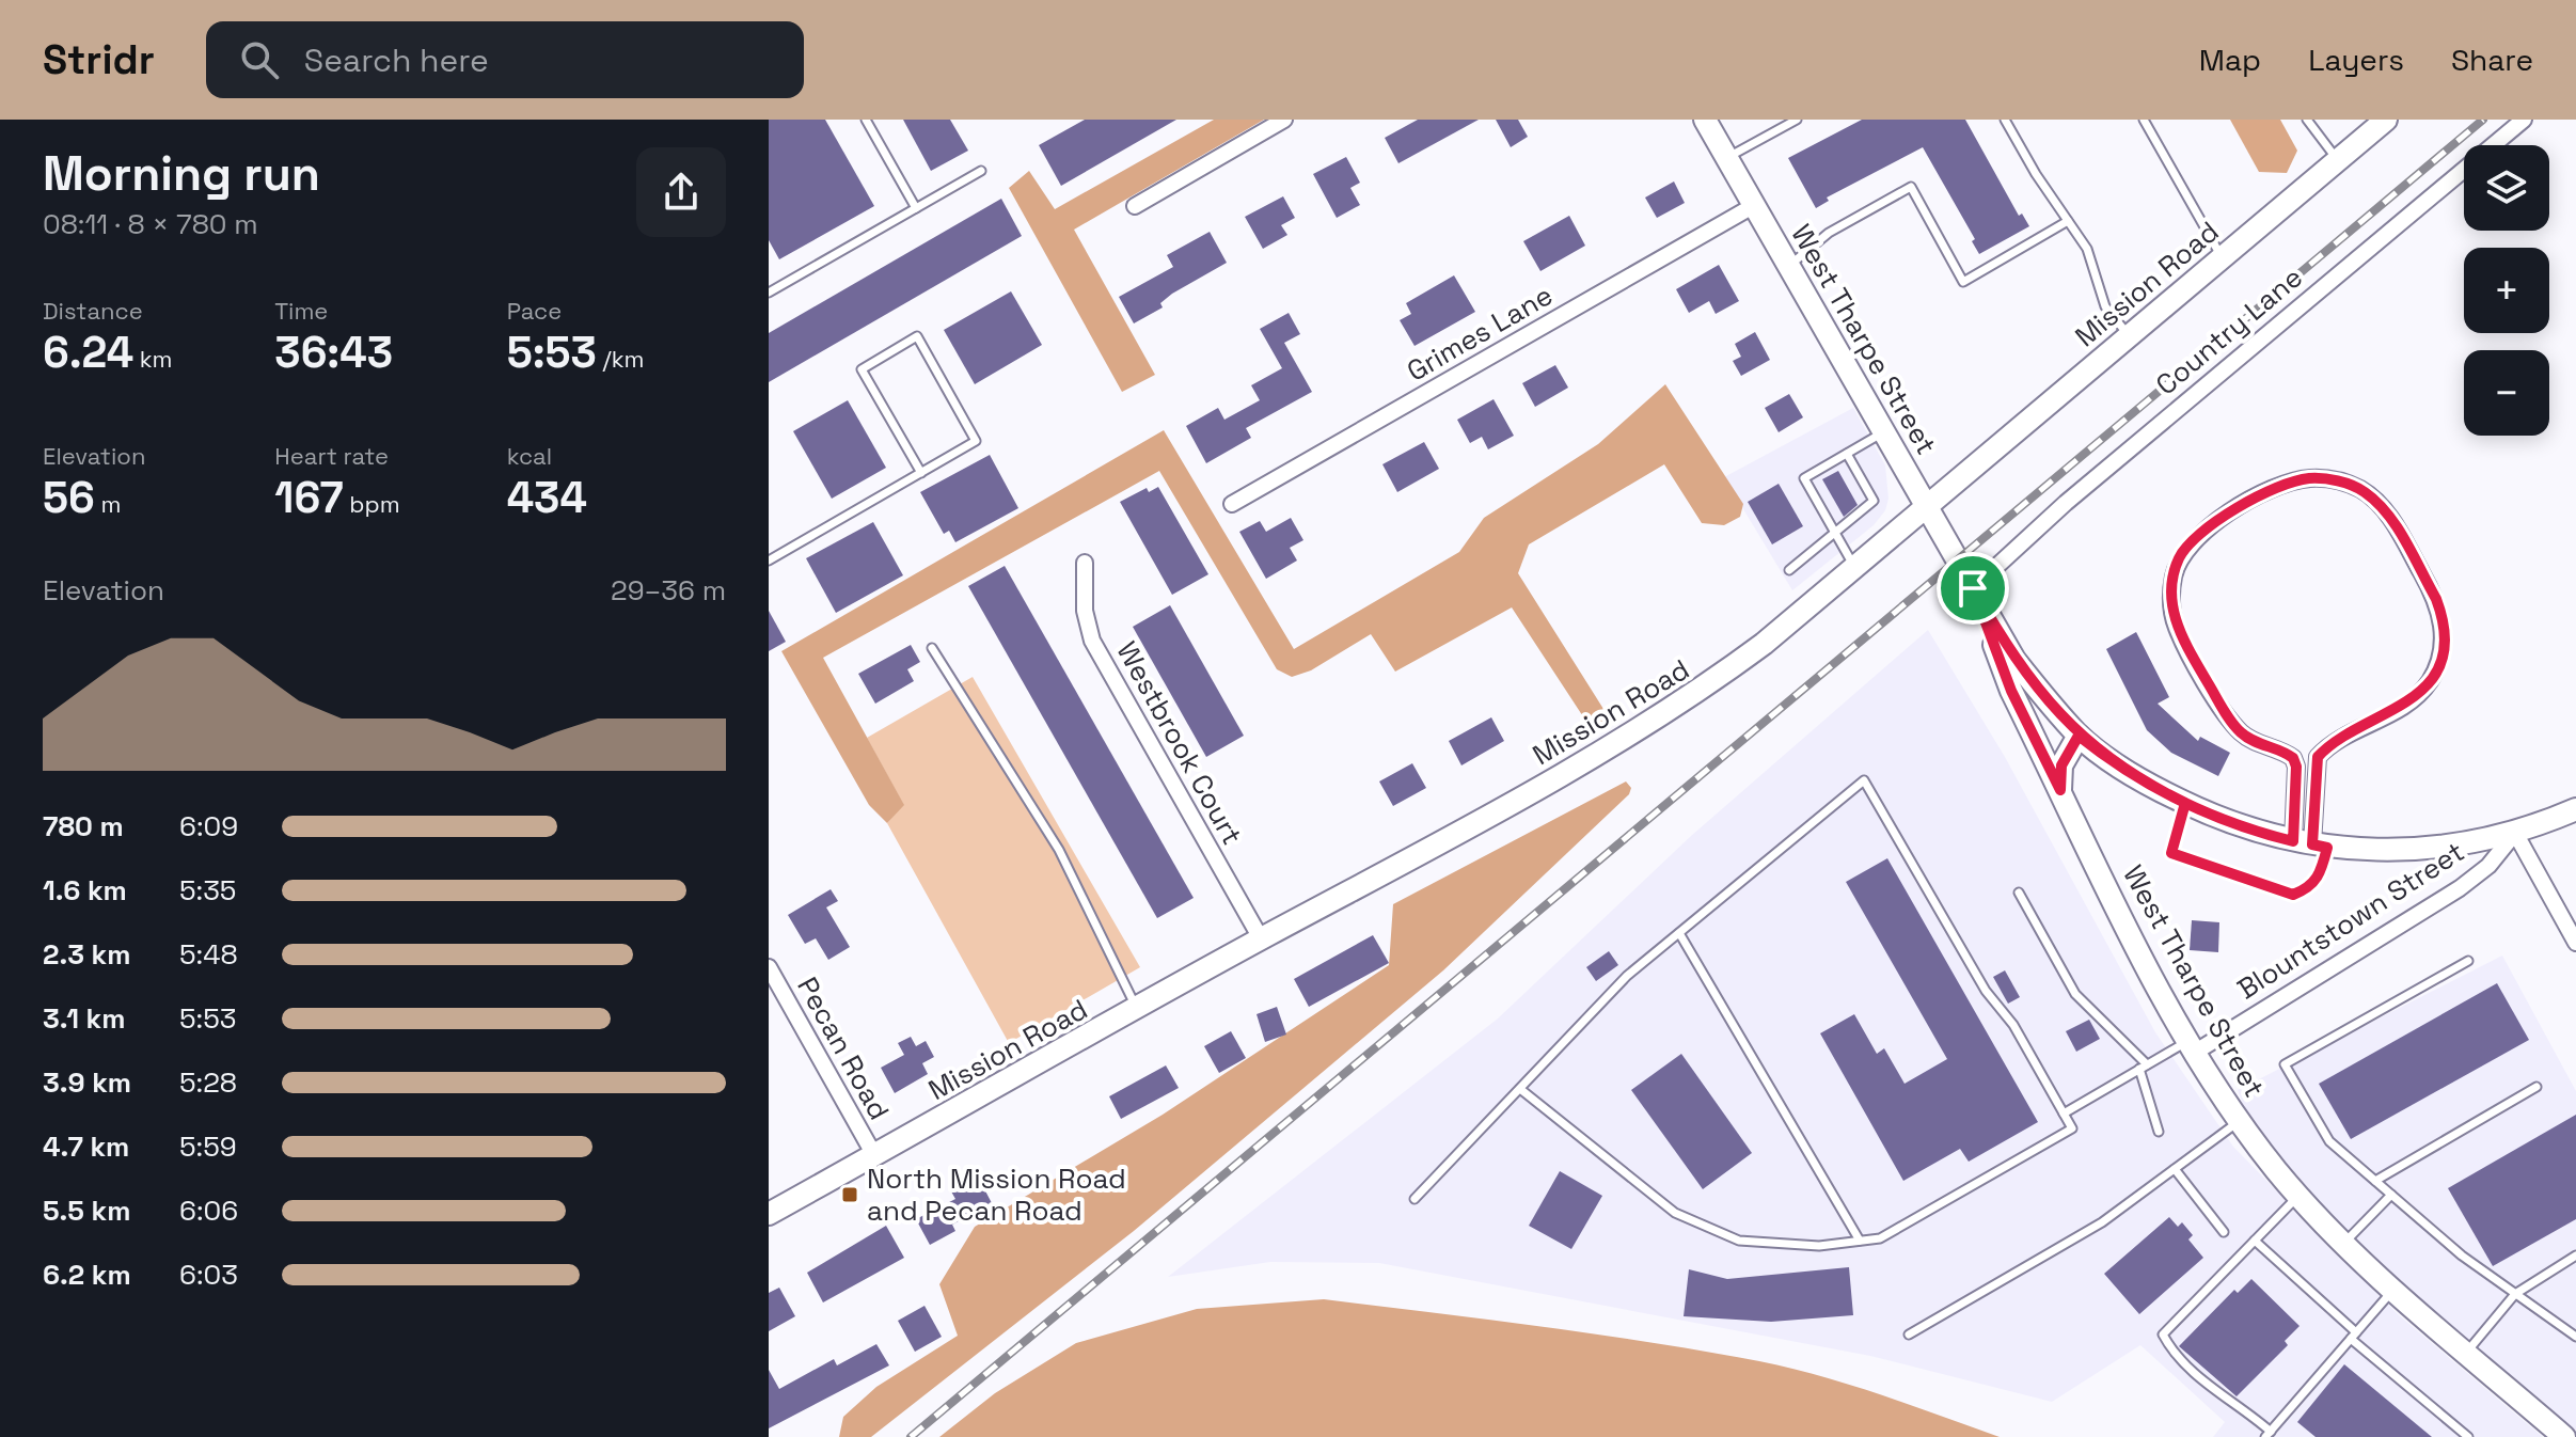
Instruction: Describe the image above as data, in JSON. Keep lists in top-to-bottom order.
{
  "streets": {
    "main road": ["Mission Road", "West Tharpe Street", "Blountstown Street"],
    "street": [
      "Country Lane",
      "Grimes Lane",
      "Westbrook Court",
      "Pecan Road"
    ]
  },
  "crossings": [
    ["Mission Road", "West Tharpe Street"],
    ["Mission Road", "Westbrook Court"],
    ["Mission Road", "Pecan Road"],
    ["Country Lane", "West Tharpe Street"],
    ["Grimes Lane", "West Tharpe Street"],
    ["West Tharpe Street", "Blountstown Street"]
  ],
  "places": {
    "transit": ["North Mission Road and Pecan Road"]
  },
  "page": {
    "header": "Stridr",
    "search": "Search here",
    "nav": ["Map", "Layers", "Share"],
    "heading": ["Morning run", "08:11 · 8 × 780 m"],
    "map_buttons": ["+", "−"],
    "stats": [
      ["Distance", "6.24 km"],
      ["Time", "36:43"],
      ["Pace", "5:53 /km"],
      ["Elevation", "56 m"],
      ["Heart rate", "167 bpm"],
      ["kcal", "434"]
    ],
    "chart": ["Elevation", "29–36 m"],
    "list": [
      {
        "name": "780 m",
        "note": "6:09"
      },
      {
        "name": "1.6 km",
        "note": "5:35"
      },
      {
        "name": "2.3 km",
        "note": "5:48"
      },
      {
        "name": "3.1 km",
        "note": "5:53"
      },
      {
        "name": "3.9 km",
        "note": "5:28"
      },
      {
        "name": "4.7 km",
        "note": "5:59"
      },
      {
        "name": "5.5 km",
        "note": "6:06"
      },
      {
        "name": "6.2 km",
        "note": "6:03"
      }
    ]
  }
}
